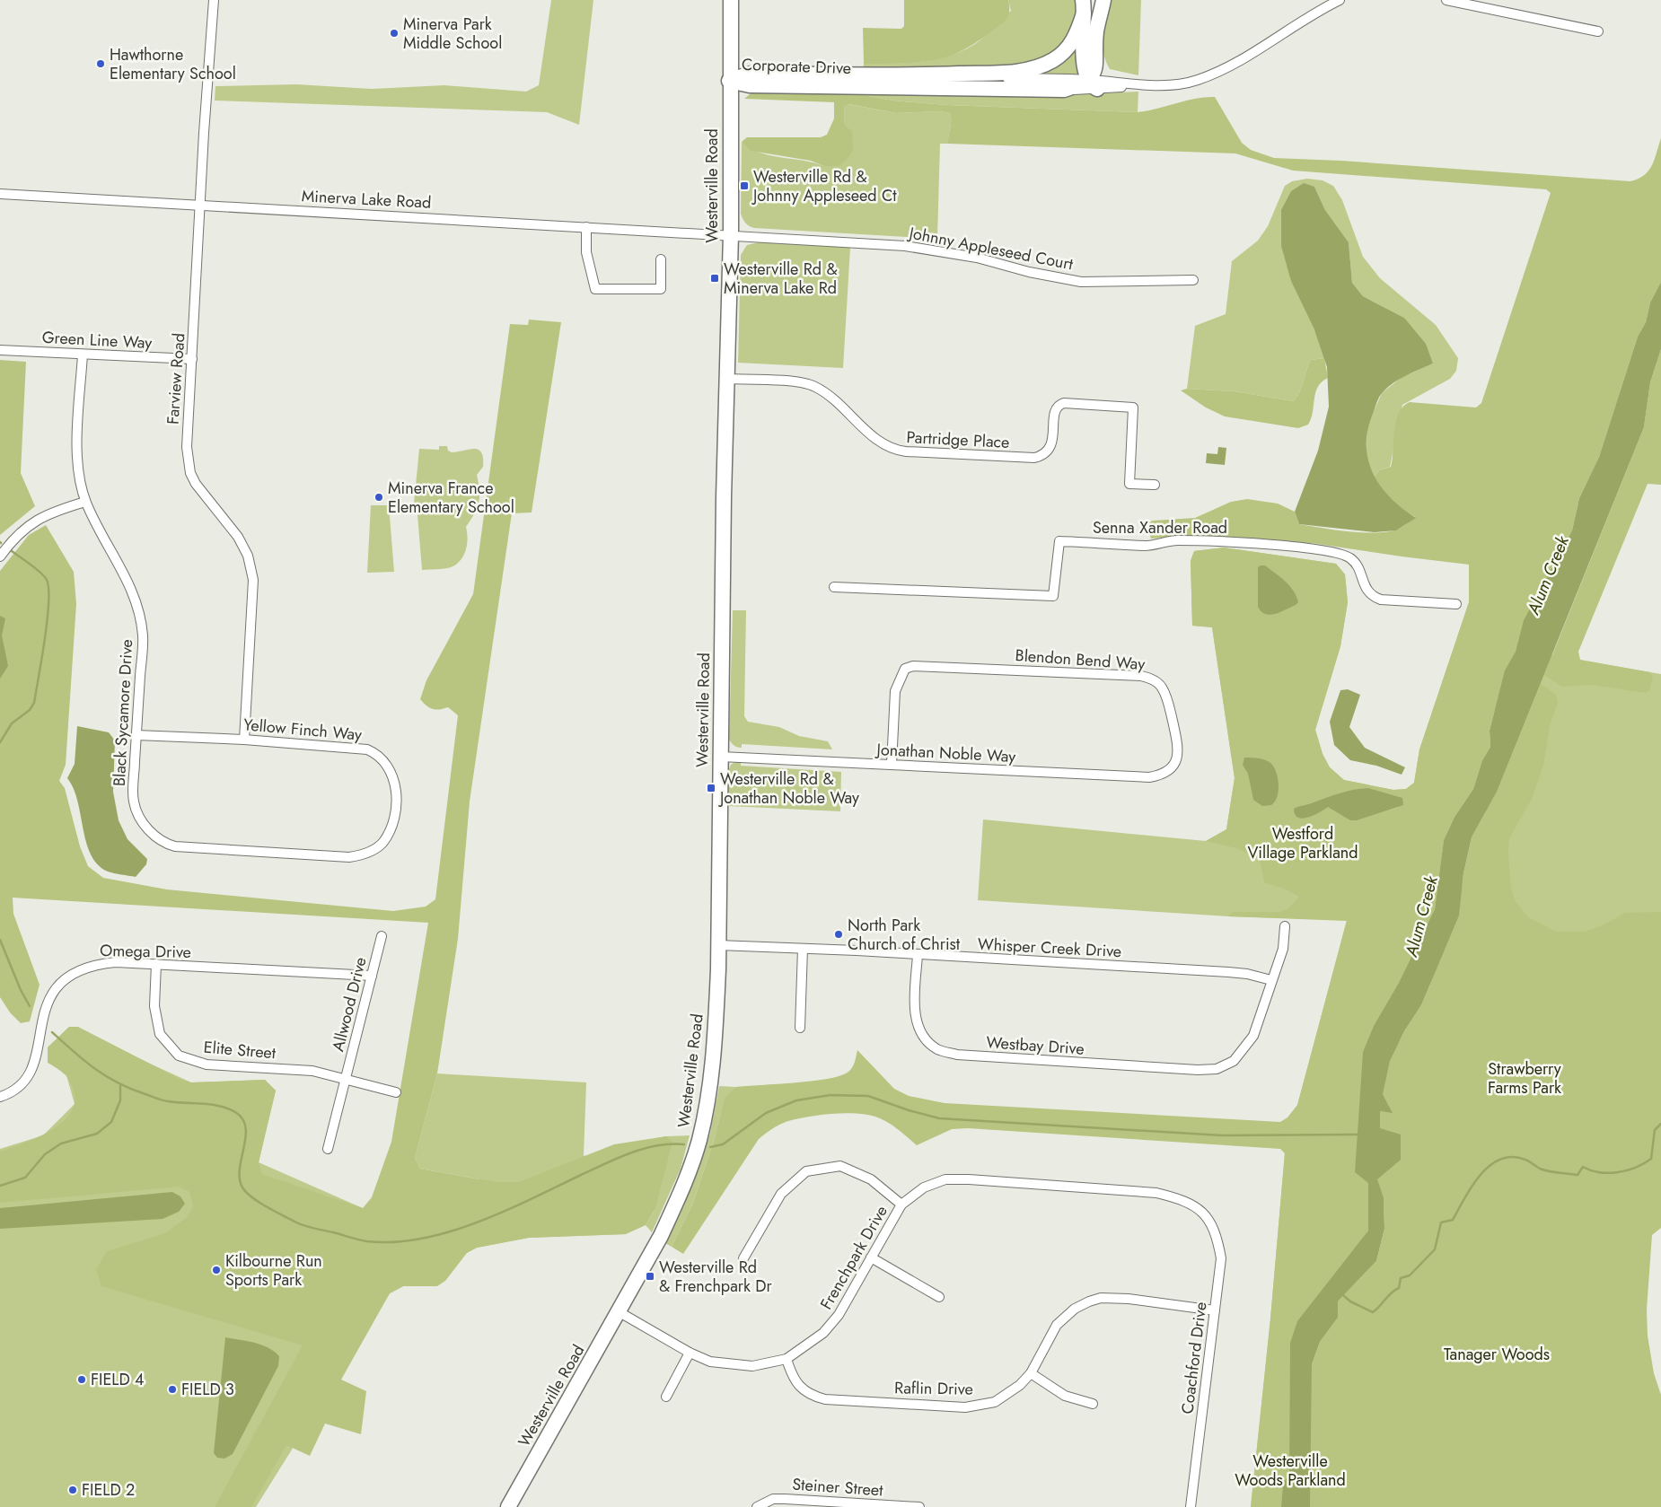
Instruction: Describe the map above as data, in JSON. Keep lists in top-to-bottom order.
{
  "streets": {
    "main road": ["Corporate Drive", "Westerville Road"],
    "street": [
      "Minerva Lake Road",
      "Johnny Appleseed Court",
      "Green Line Way",
      "Farview Road",
      "Partridge Place",
      "Senna Xander Road",
      "Blendon Bend Way",
      "Black Sycamore Drive",
      "Yellow Finch Way",
      "Jonathan Noble Way",
      "Whisper Creek Drive",
      "Omega Drive",
      "Allwood Drive",
      "Westbay Drive",
      "Elite Street",
      "Frenchpark Drive",
      "Coachford Drive",
      "Raflin Drive",
      "Steiner Street"
    ]
  },
  "crossings": [
    ["Corporate Drive", "Westerville Road"],
    ["Westerville Road", "Minerva Lake Road"],
    ["Westerville Road", "Johnny Appleseed Court"],
    ["Westerville Road", "Partridge Place"],
    ["Westerville Road", "Jonathan Noble Way"],
    ["Westerville Road", "Whisper Creek Drive"],
    ["Westerville Road", "Frenchpark Drive"],
    ["Minerva Lake Road", "Johnny Appleseed Court"],
    ["Minerva Lake Road", "Farview Road"],
    ["Green Line Way", "Farview Road"],
    ["Green Line Way", "Black Sycamore Drive"],
    ["Farview Road", "Yellow Finch Way"],
    ["Blendon Bend Way", "Jonathan Noble Way"],
    ["Black Sycamore Drive", "Yellow Finch Way"],
    ["Whisper Creek Drive", "Westbay Drive"],
    ["Omega Drive", "Allwood Drive"],
    ["Omega Drive", "Elite Street"],
    ["Allwood Drive", "Elite Street"],
    ["Frenchpark Drive", "Coachford Drive"],
    ["Frenchpark Drive", "Raflin Drive"],
    ["Coachford Drive", "Raflin Drive"]
  ],
  "water": ["Alum Creek"],
  "parks": [
    "Westford Village Parkland",
    "Strawberry Farms Park",
    "Tanager Woods",
    "Westerville Woods Parkland"
  ],
  "places": {
    "other": [
      "Minerva Park Middle School",
      "Hawthorne Elementary School",
      "Minerva France Elementary School",
      "North Park Church of Christ",
      "Kilbourne Run Sports Park",
      "FIELD 4",
      "FIELD 3",
      "FIELD 2"
    ],
    "transit": [
      "Westerville Rd & Johnny Appleseed Ct",
      "Westerville Rd & Minerva Lake Rd",
      "Westerville Rd & Jonathan Noble Way",
      "Westerville Rd & Frenchpark Dr"
    ]
  }
}
